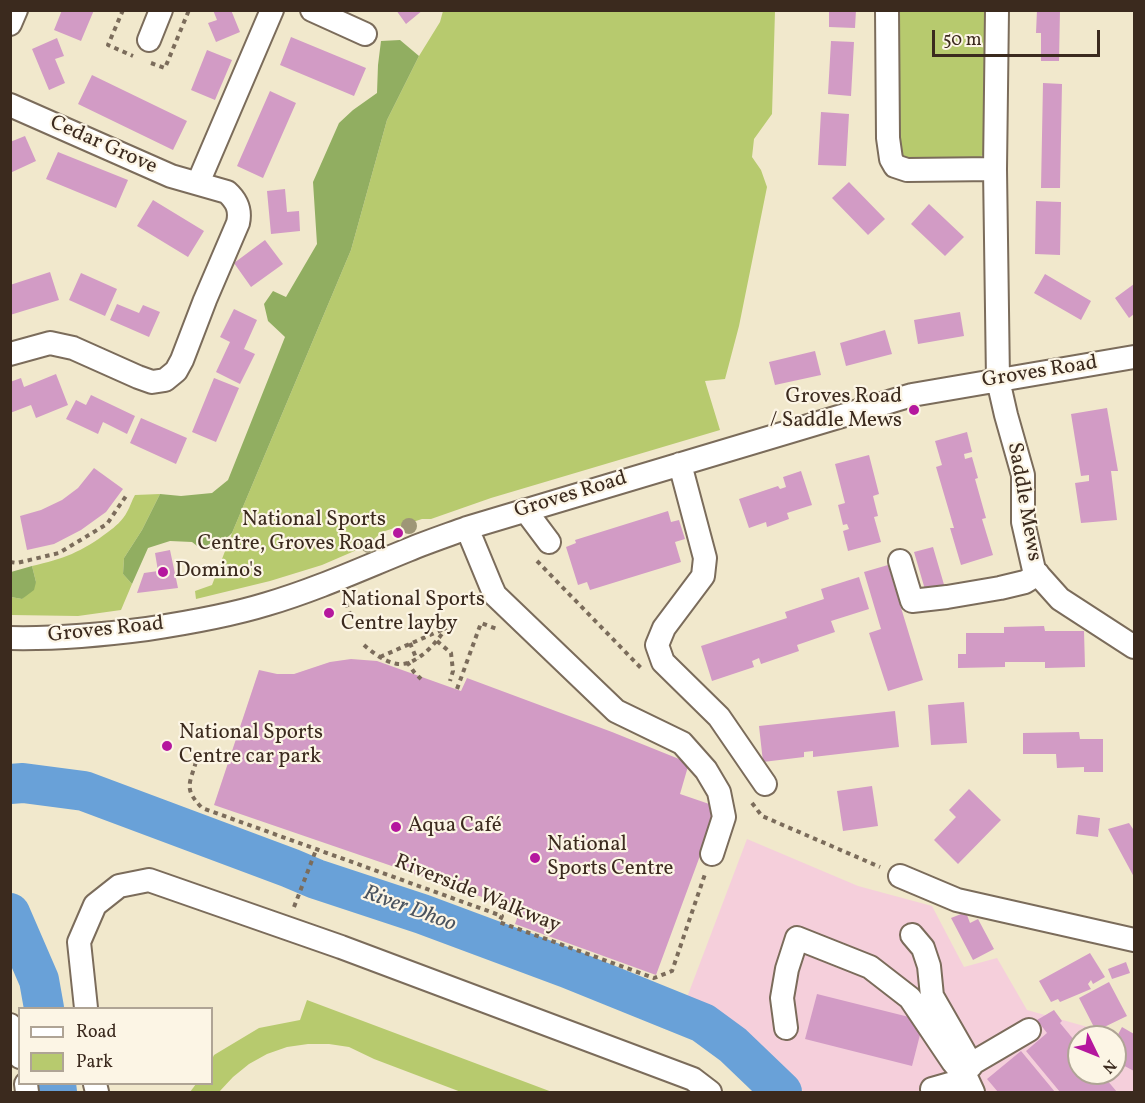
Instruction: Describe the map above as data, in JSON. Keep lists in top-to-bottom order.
{
  "streets": {
    "street": ["Cedar Grove", "Groves Road", "Saddle Mews"],
    "path": ["Riverside Walkway"]
  },
  "crossings": [
    ["Groves Road", "Saddle Mews"]
  ],
  "water": ["River Dhoo"],
  "places": [
    "Groves Road / Saddle Mews",
    "National Sports Centre, Groves Road",
    "Domino's",
    "National Sports Centre layby",
    "National Sports Centre car park",
    "Aqua Café",
    "National Sports Centre"
  ],
  "legend": ["Road", "Park"],
  "scale_bar": "50 m",
  "north": "bottom right"
}
